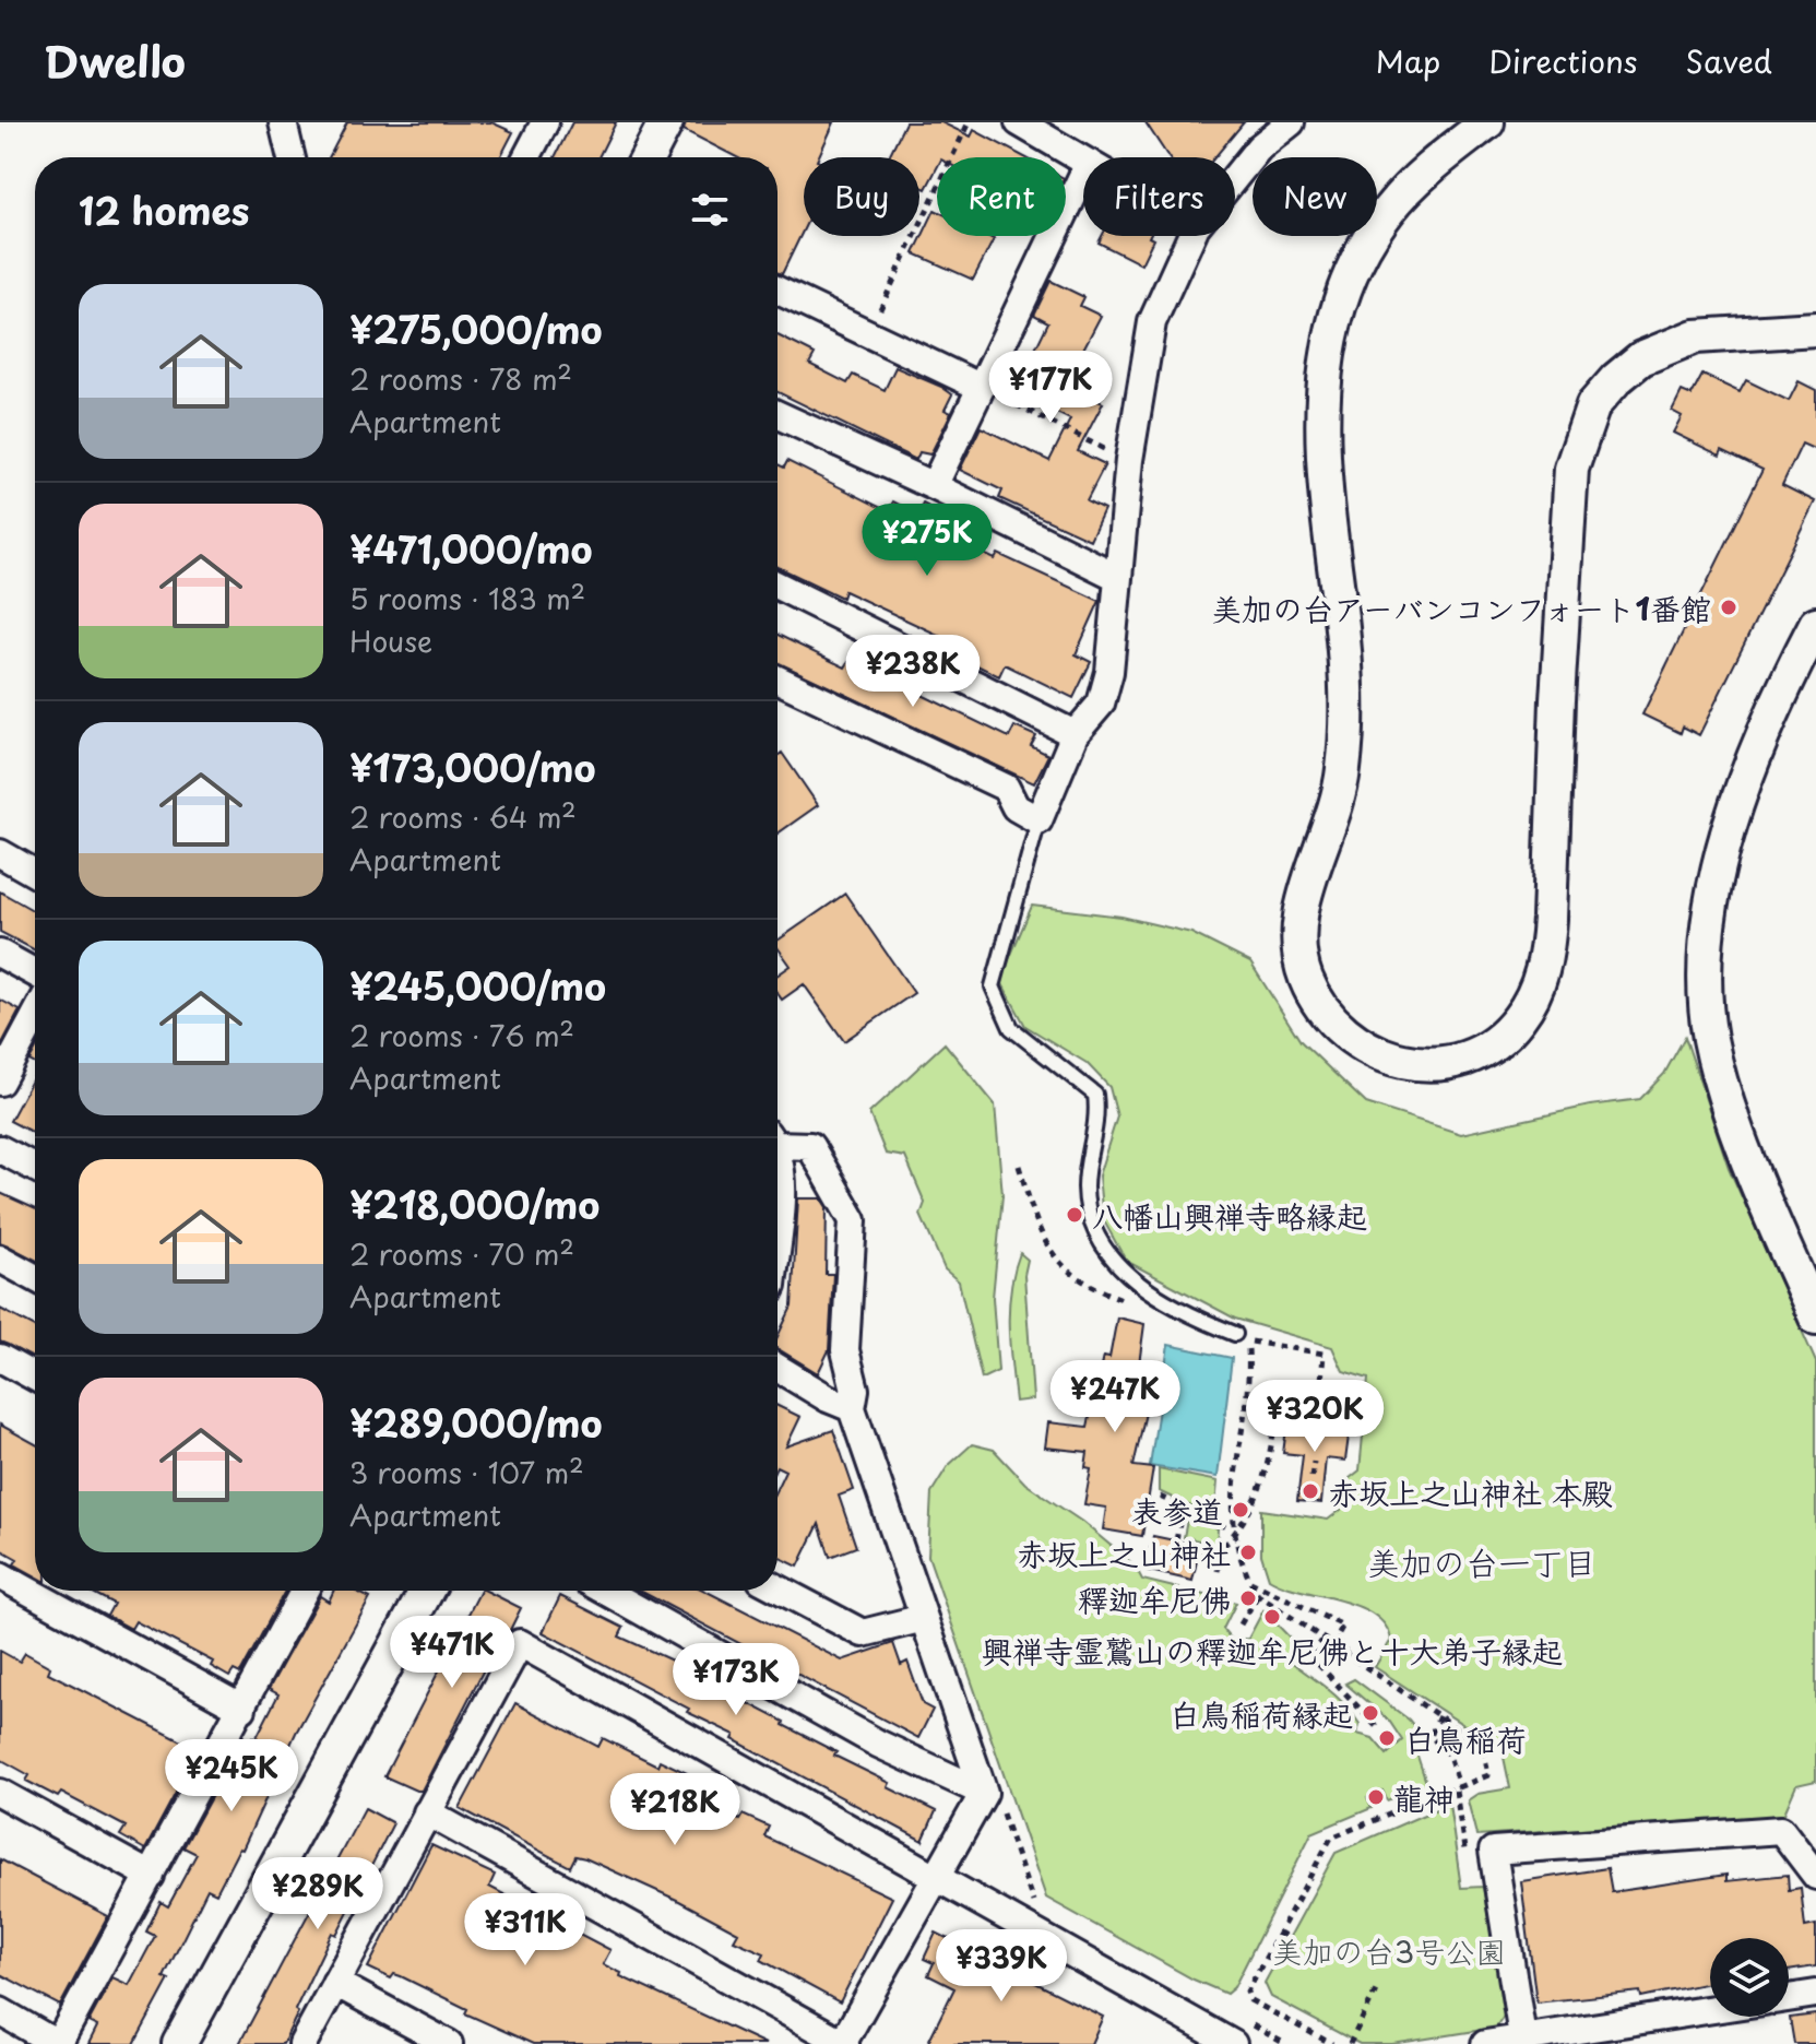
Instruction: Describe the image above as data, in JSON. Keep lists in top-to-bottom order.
{
  "districts": ["美加の台一丁目"],
  "parks": ["美加の台3号公園"],
  "places": [
    "美加の台アーバンコンフォート1番館",
    "八幡山興禅寺略縁起",
    "赤坂上之山神社 本殿",
    "表参道",
    "赤坂上之山神社",
    "釋迦牟尼佛",
    "興禅寺霊鷲山の釋迦牟尼佛と十大弟子縁起",
    "白鳥稲荷縁起",
    "白鳥稲荷",
    "龍神"
  ],
  "page": {
    "header": "Dwello",
    "nav": ["Map", "Directions", "Saved"],
    "chip": [
      "Buy",
      "Rent",
      "Filters",
      "New"
    ],
    "heading": "12 homes",
    "list": [
      {
        "name": "¥275,000/mo",
        "note": "2 rooms · 78 m² · Apartment"
      },
      {
        "name": "¥471,000/mo",
        "note": "5 rooms · 183 m² · House"
      },
      {
        "name": "¥173,000/mo",
        "note": "2 rooms · 64 m² · Apartment"
      },
      {
        "name": "¥245,000/mo",
        "note": "2 rooms · 76 m² · Apartment"
      },
      {
        "name": "¥218,000/mo",
        "note": "2 rooms · 70 m² · Apartment"
      },
      {
        "name": "¥289,000/mo",
        "note": "3 rooms · 107 m² · Apartment"
      }
    ],
    "price": [
      "¥177K",
      "¥275K",
      "¥238K",
      "¥247K",
      "¥320K",
      "¥471K",
      "¥173K",
      "¥245K",
      "¥218K",
      "¥289K",
      "¥311K",
      "¥339K"
    ]
  }
}
